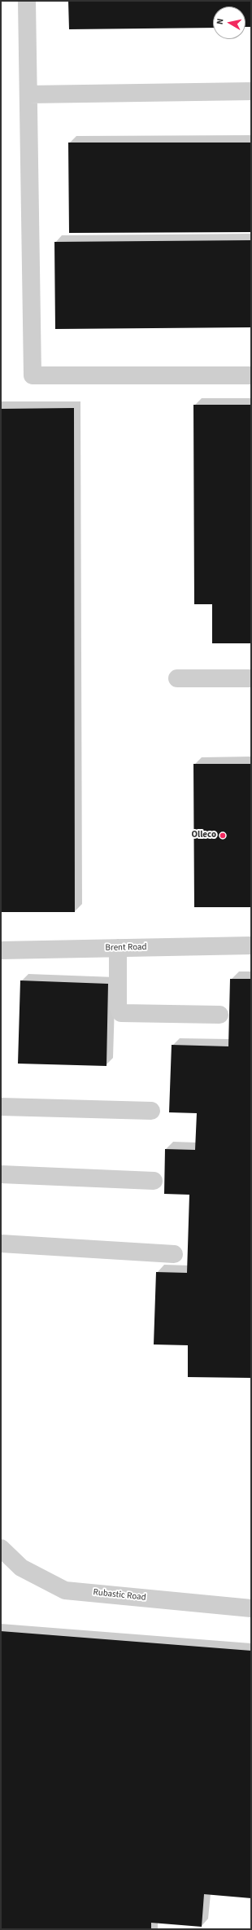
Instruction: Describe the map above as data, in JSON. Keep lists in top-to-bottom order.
{
  "streets": {
    "street": ["Brent Road", "Rubastic Road"]
  },
  "places": ["Olleco"],
  "north": "left"
}
